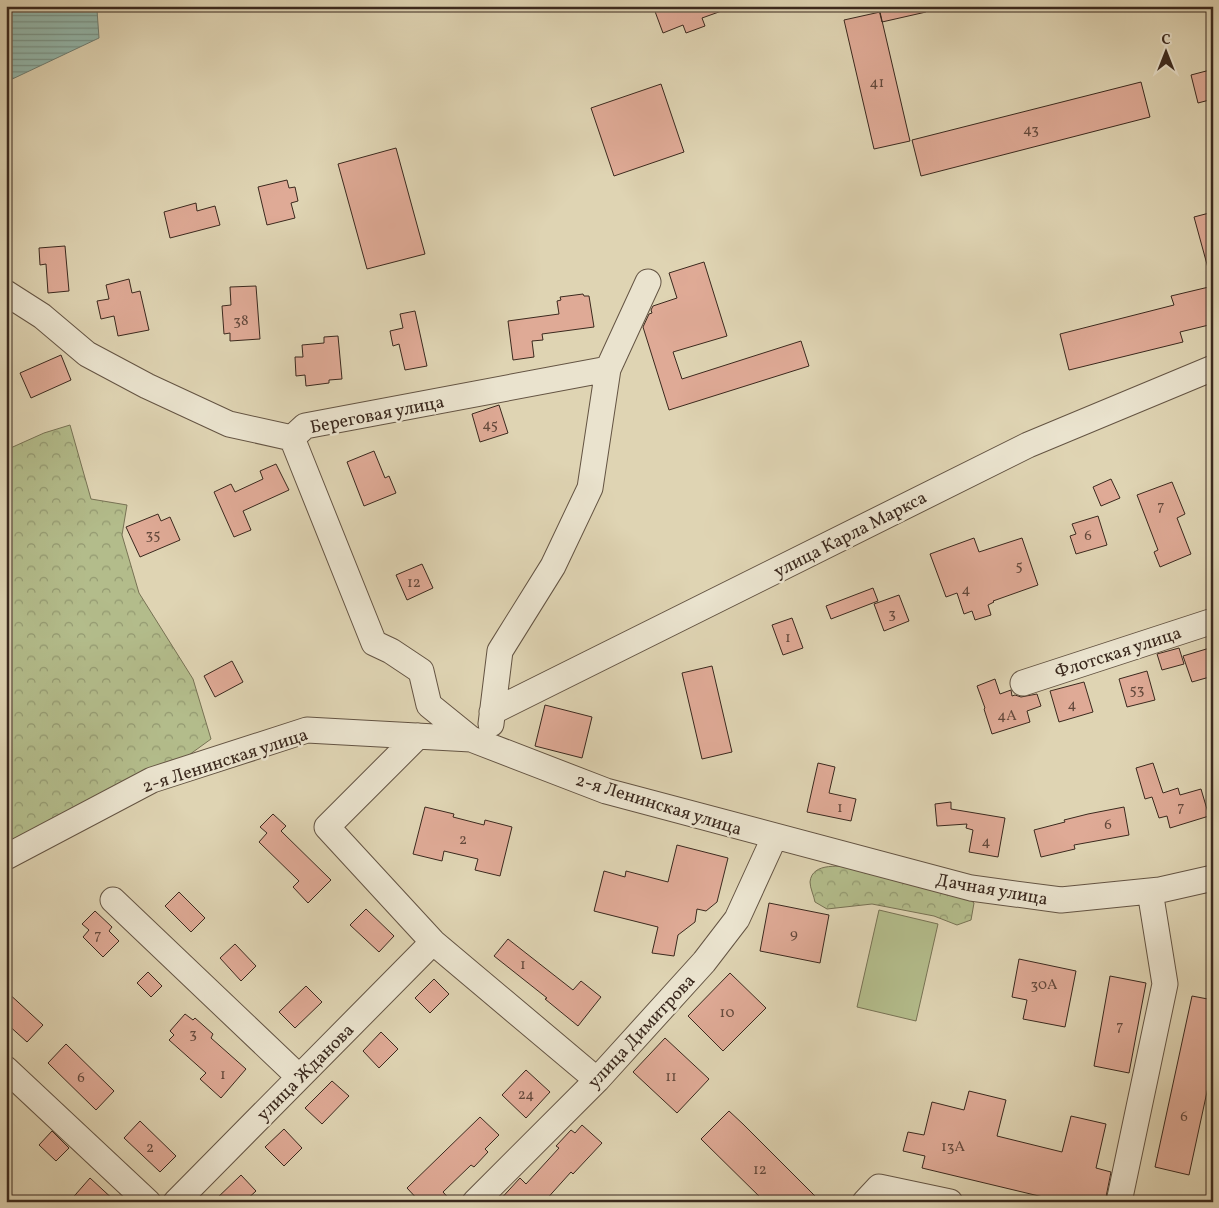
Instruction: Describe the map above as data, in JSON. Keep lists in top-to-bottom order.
{
  "streets": {
    "street": [
      "Береговая улица",
      "улица Карла Маркса",
      "Флотская улица",
      "2-я Ленинская улица",
      "Дачная улица",
      "улица Димитрова",
      "улица Жданова"
    ]
  },
  "crossings": [
    ["2-я Ленинская улица", "Дачная улица"],
    ["2-я Ленинская улица", "улица Димитрова"],
    ["Дачная улица", "улица Димитрова"]
  ],
  "house_numbers": [
    "41",
    "43",
    "38",
    "45",
    "7",
    "35",
    "6",
    "5",
    "12",
    "4",
    "3",
    "1",
    "53",
    "4",
    "4А",
    "7",
    "1",
    "6",
    "2",
    "4",
    "9",
    "7",
    "1",
    "30А",
    "10",
    "7",
    "3",
    "1",
    "11",
    "6",
    "24",
    "6",
    "13А",
    "2",
    "12"
  ],
  "north": "top"
}
